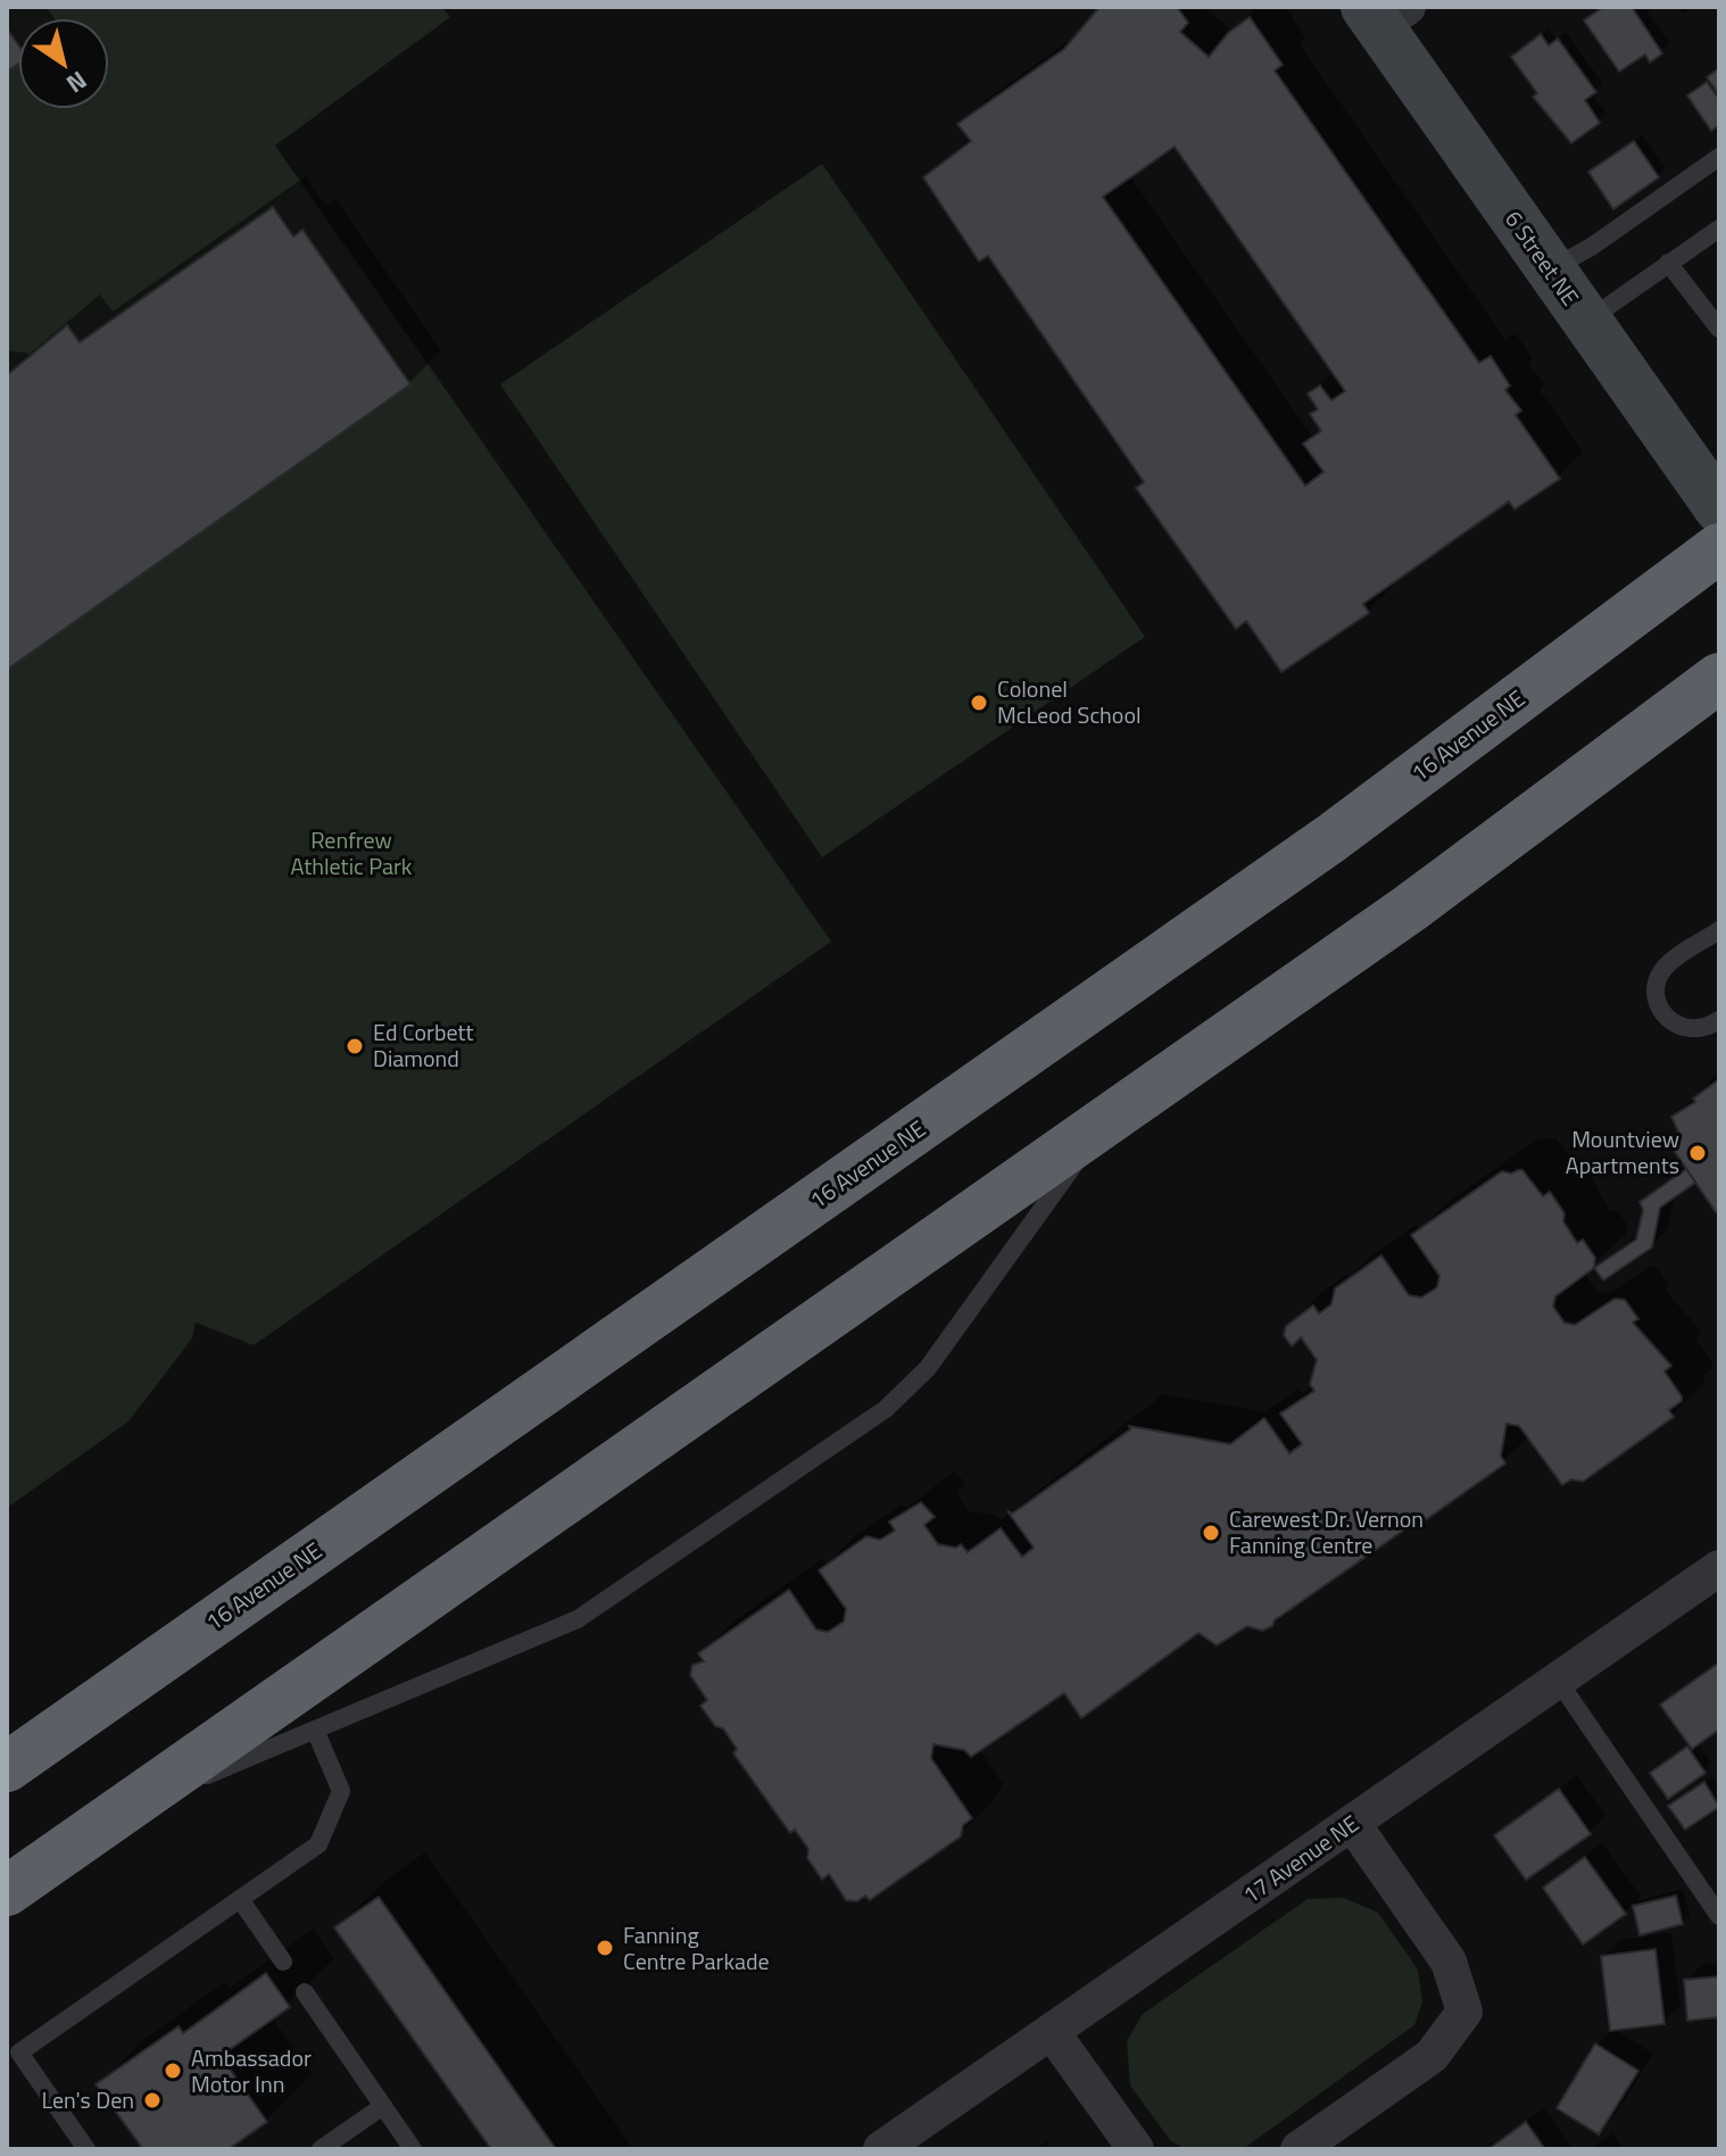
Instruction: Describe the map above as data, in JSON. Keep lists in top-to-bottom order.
{
  "streets": {
    "highway": ["16 Avenue NE"],
    "street": ["6 Street NE", "17 Avenue NE"]
  },
  "parks": ["Renfrew Athletic Park"],
  "places": [
    "Colonel McLeod School",
    "Ed Corbett Diamond",
    "Mountview Apartments",
    "Carewest Dr. Vernon Fanning Centre",
    "Fanning Centre Parkade",
    "Ambassador Motor Inn",
    "Len's Den"
  ],
  "north": "bottom right"
}
